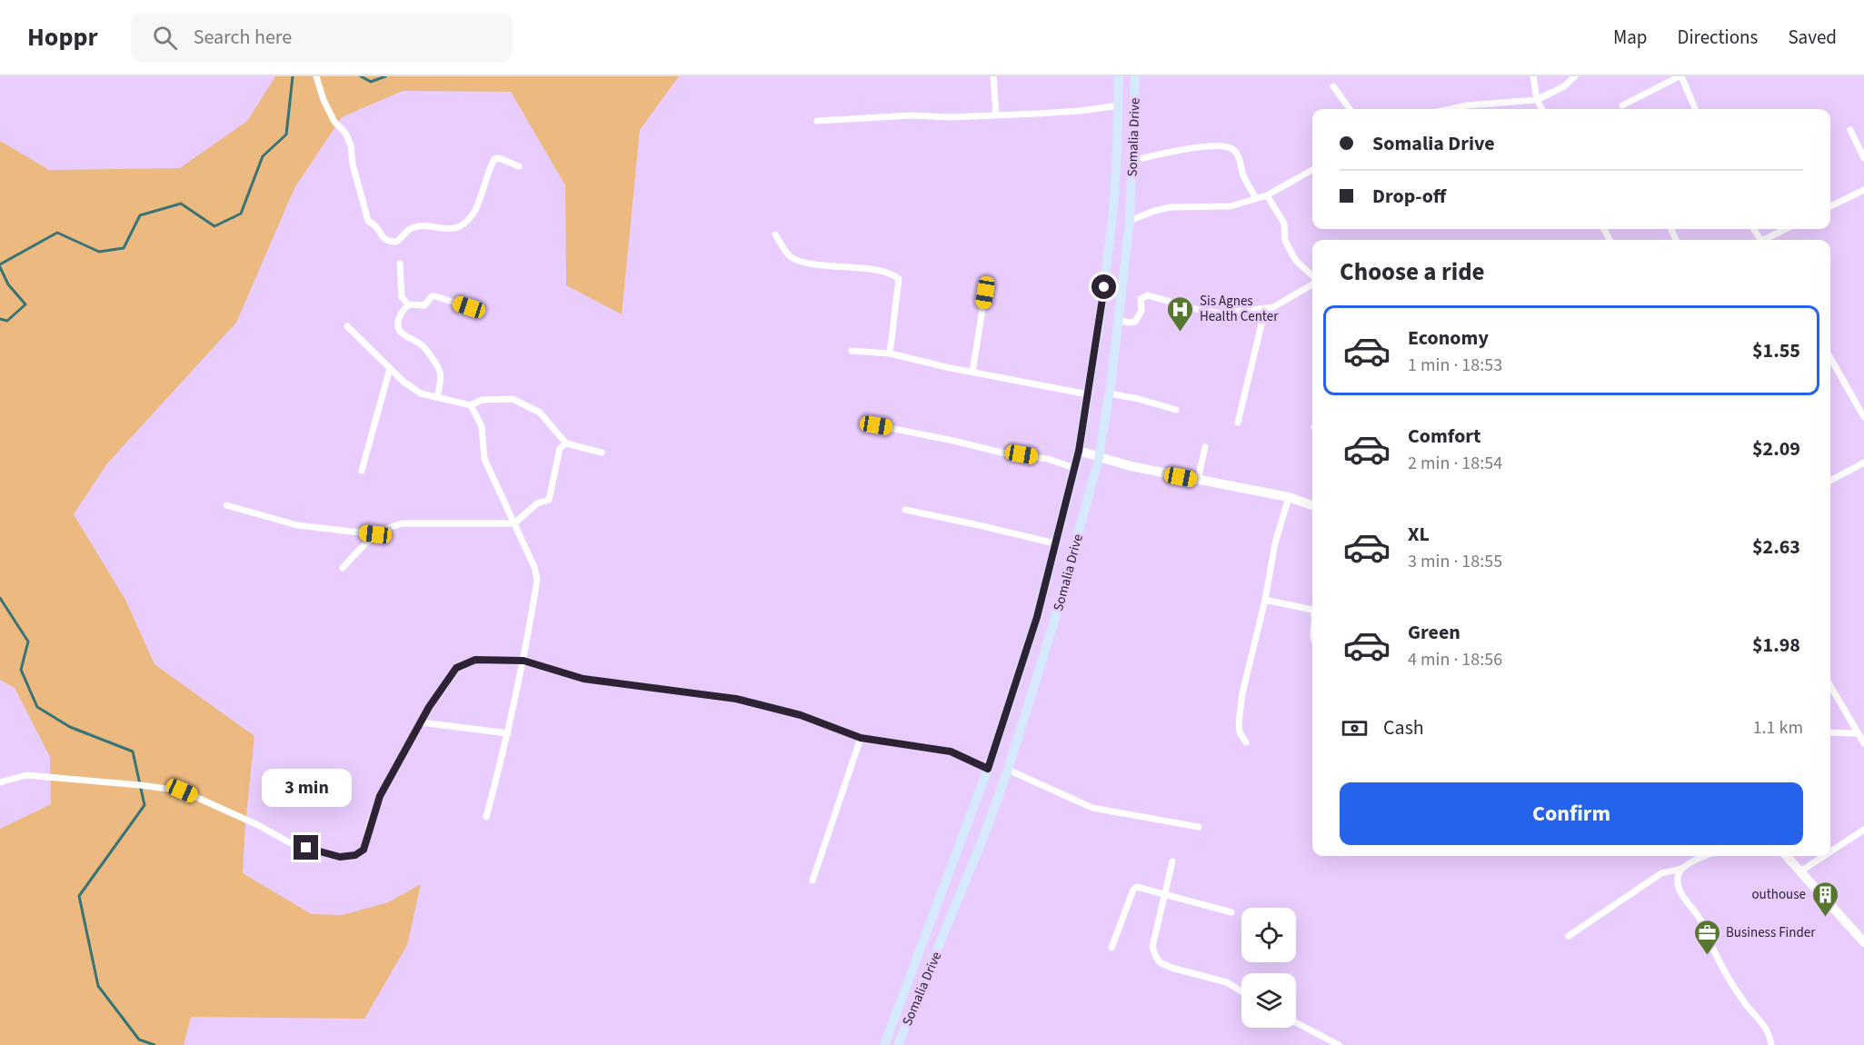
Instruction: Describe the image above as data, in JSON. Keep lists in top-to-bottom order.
{
  "streets": {
    "main road": ["Somalia Drive"]
  },
  "places": {
    "hospital": ["Sis Agnes Health Center"],
    "building": ["outhouse"],
    "office": ["Business Finder"]
  },
  "page": {
    "header": "Hoppr",
    "search": "Search here",
    "nav": ["Map", "Directions", "Saved"],
    "banner": ["Somalia Drive", "Drop-off"],
    "heading": "Choose a ride",
    "list": [
      {
        "name": "Economy",
        "note": "1 min · 18:53",
        "value": "$1.55"
      },
      {
        "name": "Comfort",
        "note": "2 min · 18:54",
        "value": "$2.09"
      },
      {
        "name": "XL",
        "note": "3 min · 18:55",
        "value": "$2.63"
      },
      {
        "name": "Green",
        "note": "4 min · 18:56",
        "value": "$1.98"
      }
    ],
    "pay": ["Cash", "1.1 km"],
    "bubble": "3 min",
    "buttons": "Confirm"
  }
}
